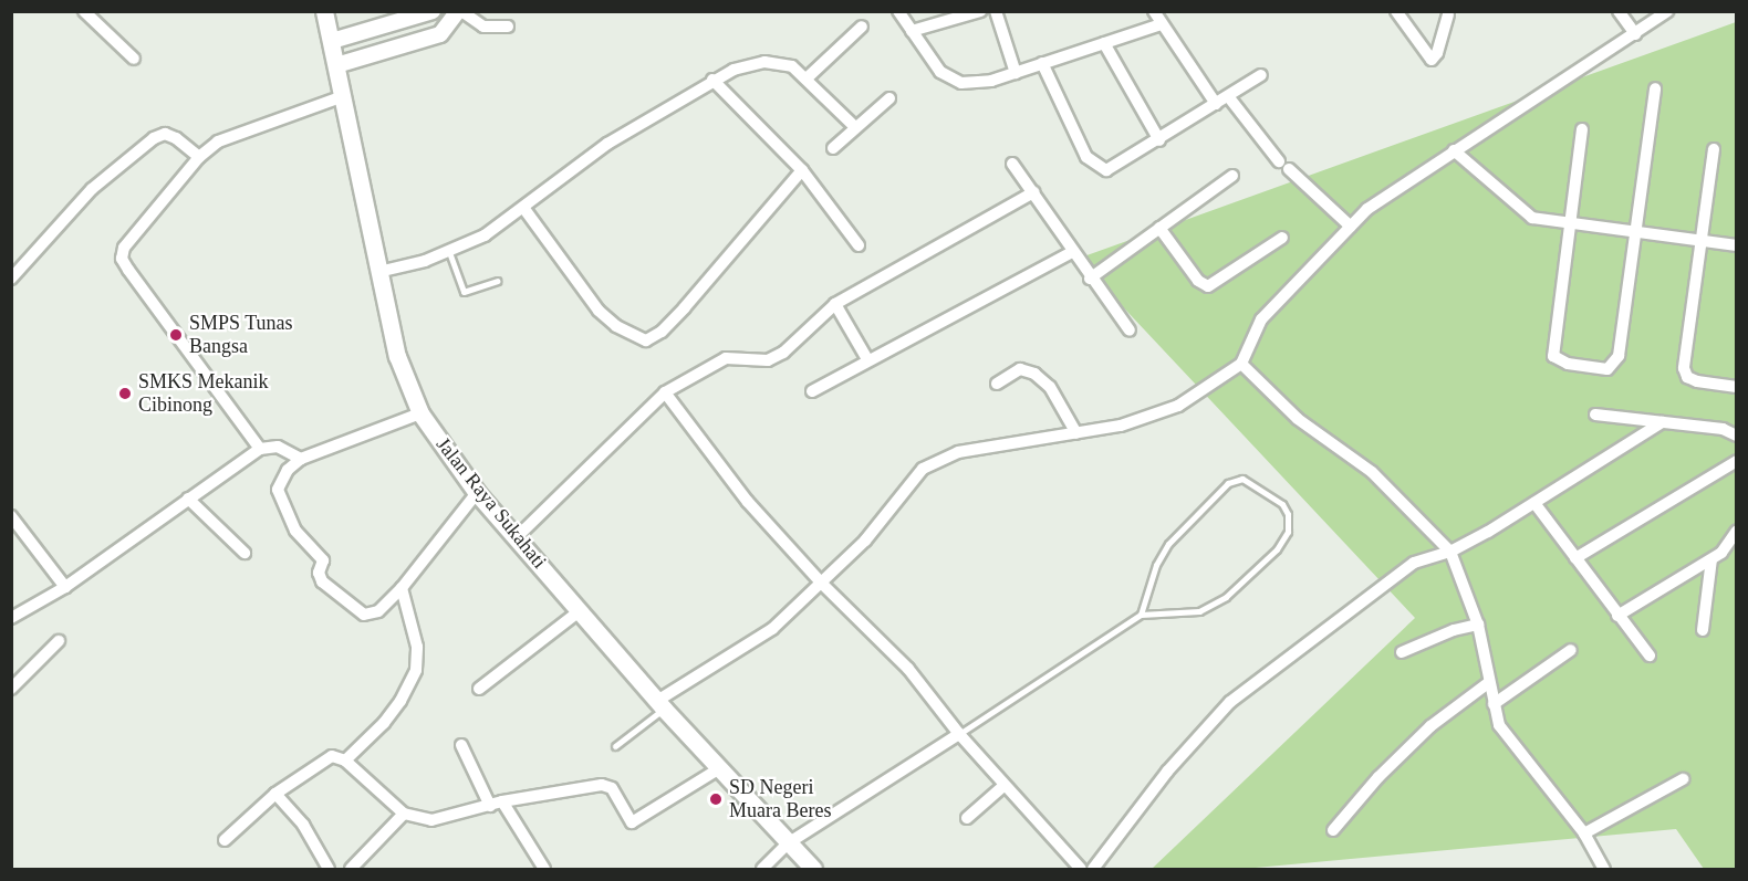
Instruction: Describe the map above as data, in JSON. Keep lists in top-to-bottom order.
{
  "streets": {
    "main road": ["Jalan Raya Sukahati"]
  },
  "places": ["SMPS Tunas Bangsa", "SMKS Mekanik Cibinong", "SD Negeri Muara Beres"]
}
